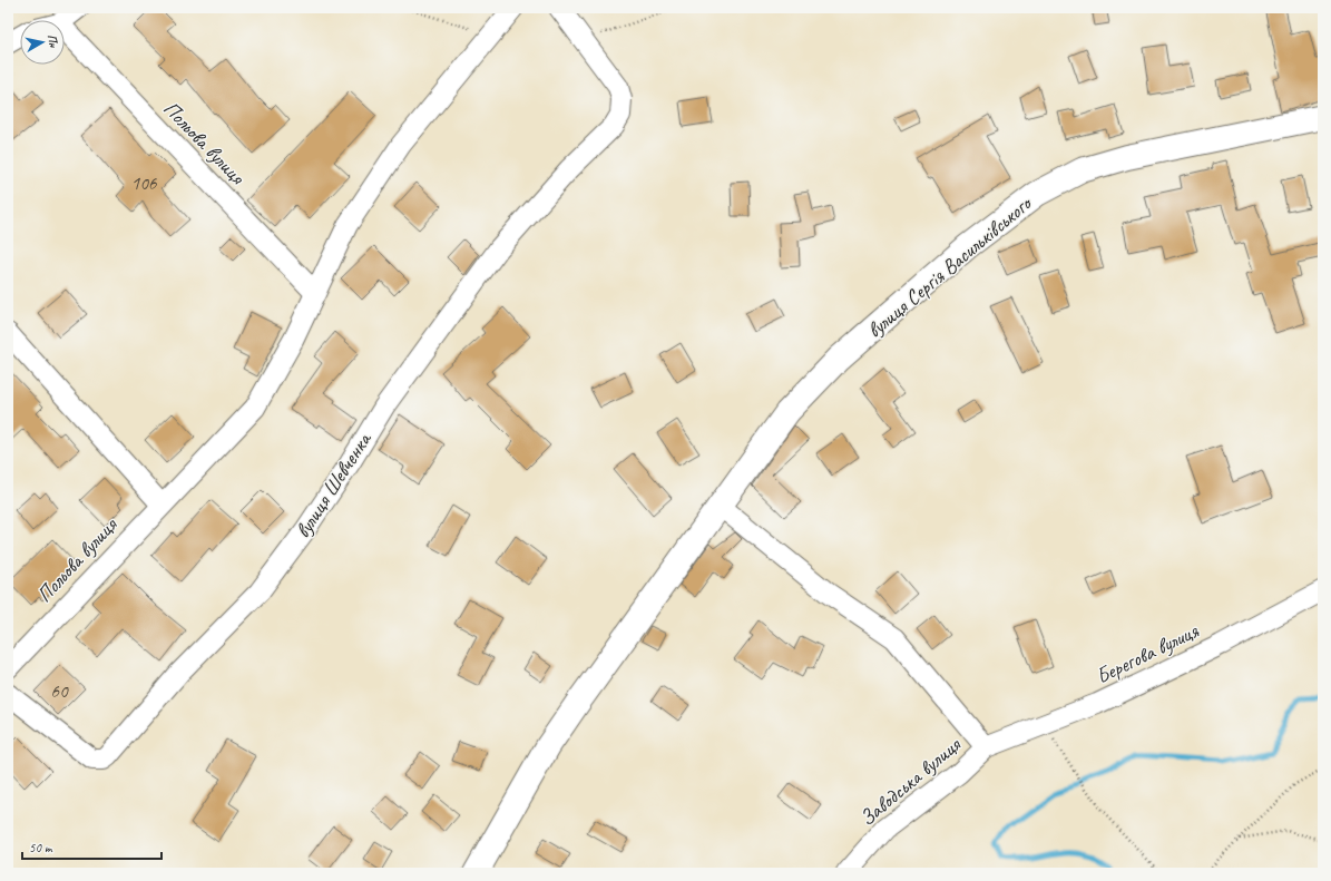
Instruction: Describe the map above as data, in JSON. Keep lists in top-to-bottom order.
{
  "streets": {
    "street": [
      "Польова вулиця",
      "вулиця Сергія Васильківського",
      "вулиця Шевченка",
      "Берегова вулиця",
      "Заводська вулиця"
    ]
  },
  "crossings": [
    ["Берегова вулиця", "Заводська вулиця"]
  ],
  "house_numbers": ["106", "60"],
  "scale_bar": "50 m",
  "north": "right"
}
